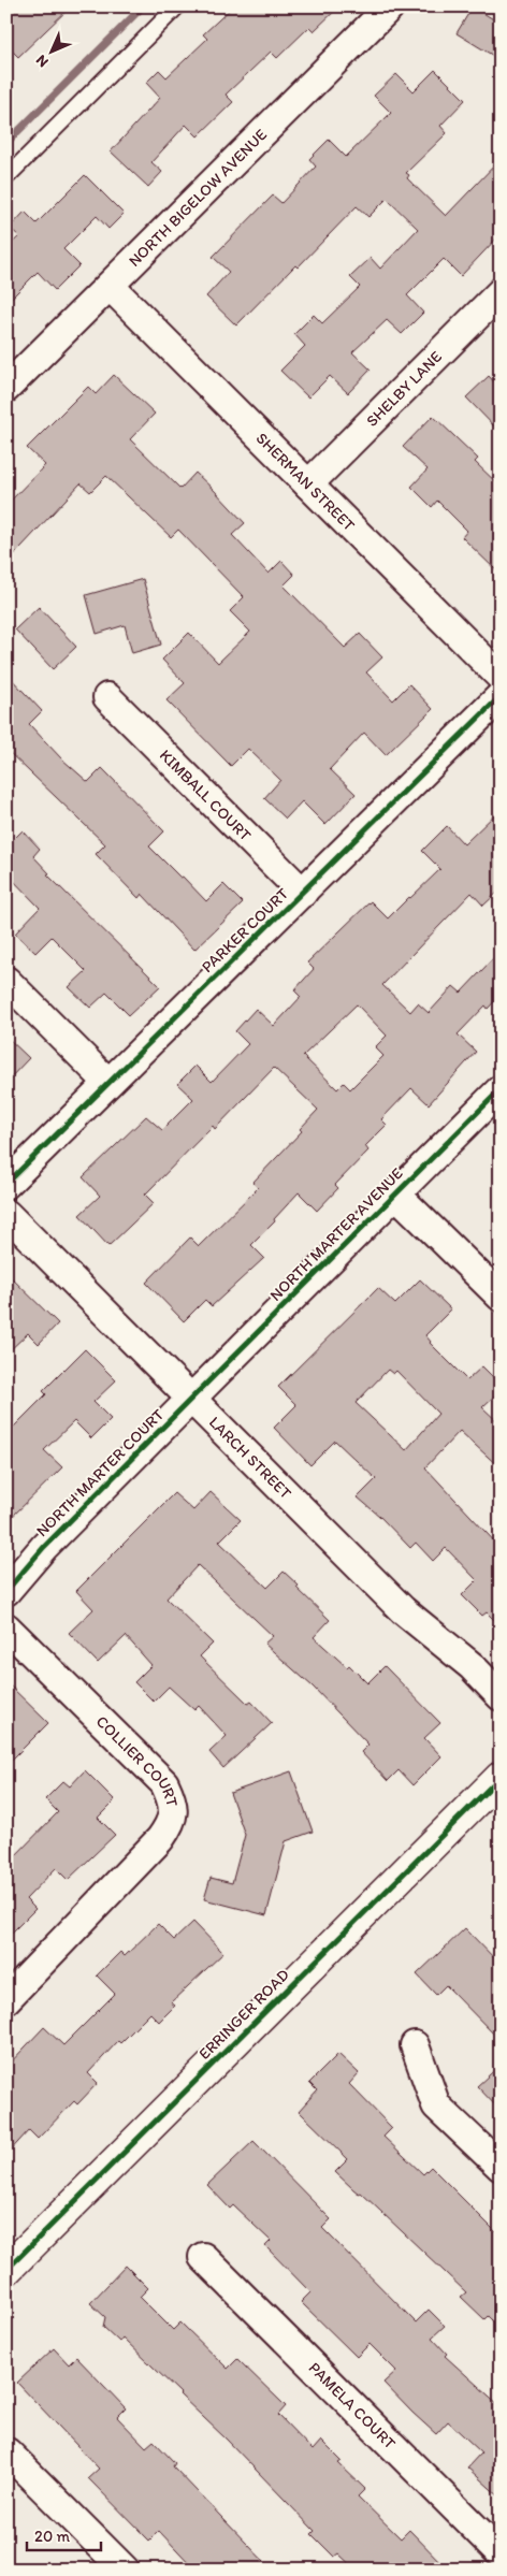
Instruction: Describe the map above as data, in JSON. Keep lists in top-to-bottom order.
{
  "streets": {
    "main road": ["ERRINGER ROAD"],
    "street": [
      "NORTH BIGELOW AVENUE",
      "SHELBY LANE",
      "SHERMAN STREET",
      "KIMBALL COURT",
      "PARKER COURT",
      "NORTH MARTER AVENUE",
      "LARCH STREET",
      "NORTH MARTER COURT",
      "COLLIER COURT",
      "PAMELA COURT"
    ]
  },
  "crossings": [
    ["NORTH BIGELOW AVENUE", "SHERMAN STREET"],
    ["SHELBY LANE", "SHERMAN STREET"],
    ["KIMBALL COURT", "PARKER COURT"],
    ["NORTH MARTER AVENUE", "LARCH STREET"],
    ["NORTH MARTER AVENUE", "NORTH MARTER COURT"],
    ["LARCH STREET", "NORTH MARTER COURT"]
  ],
  "scale_bar": "20 m",
  "north": "bottom left"
}
